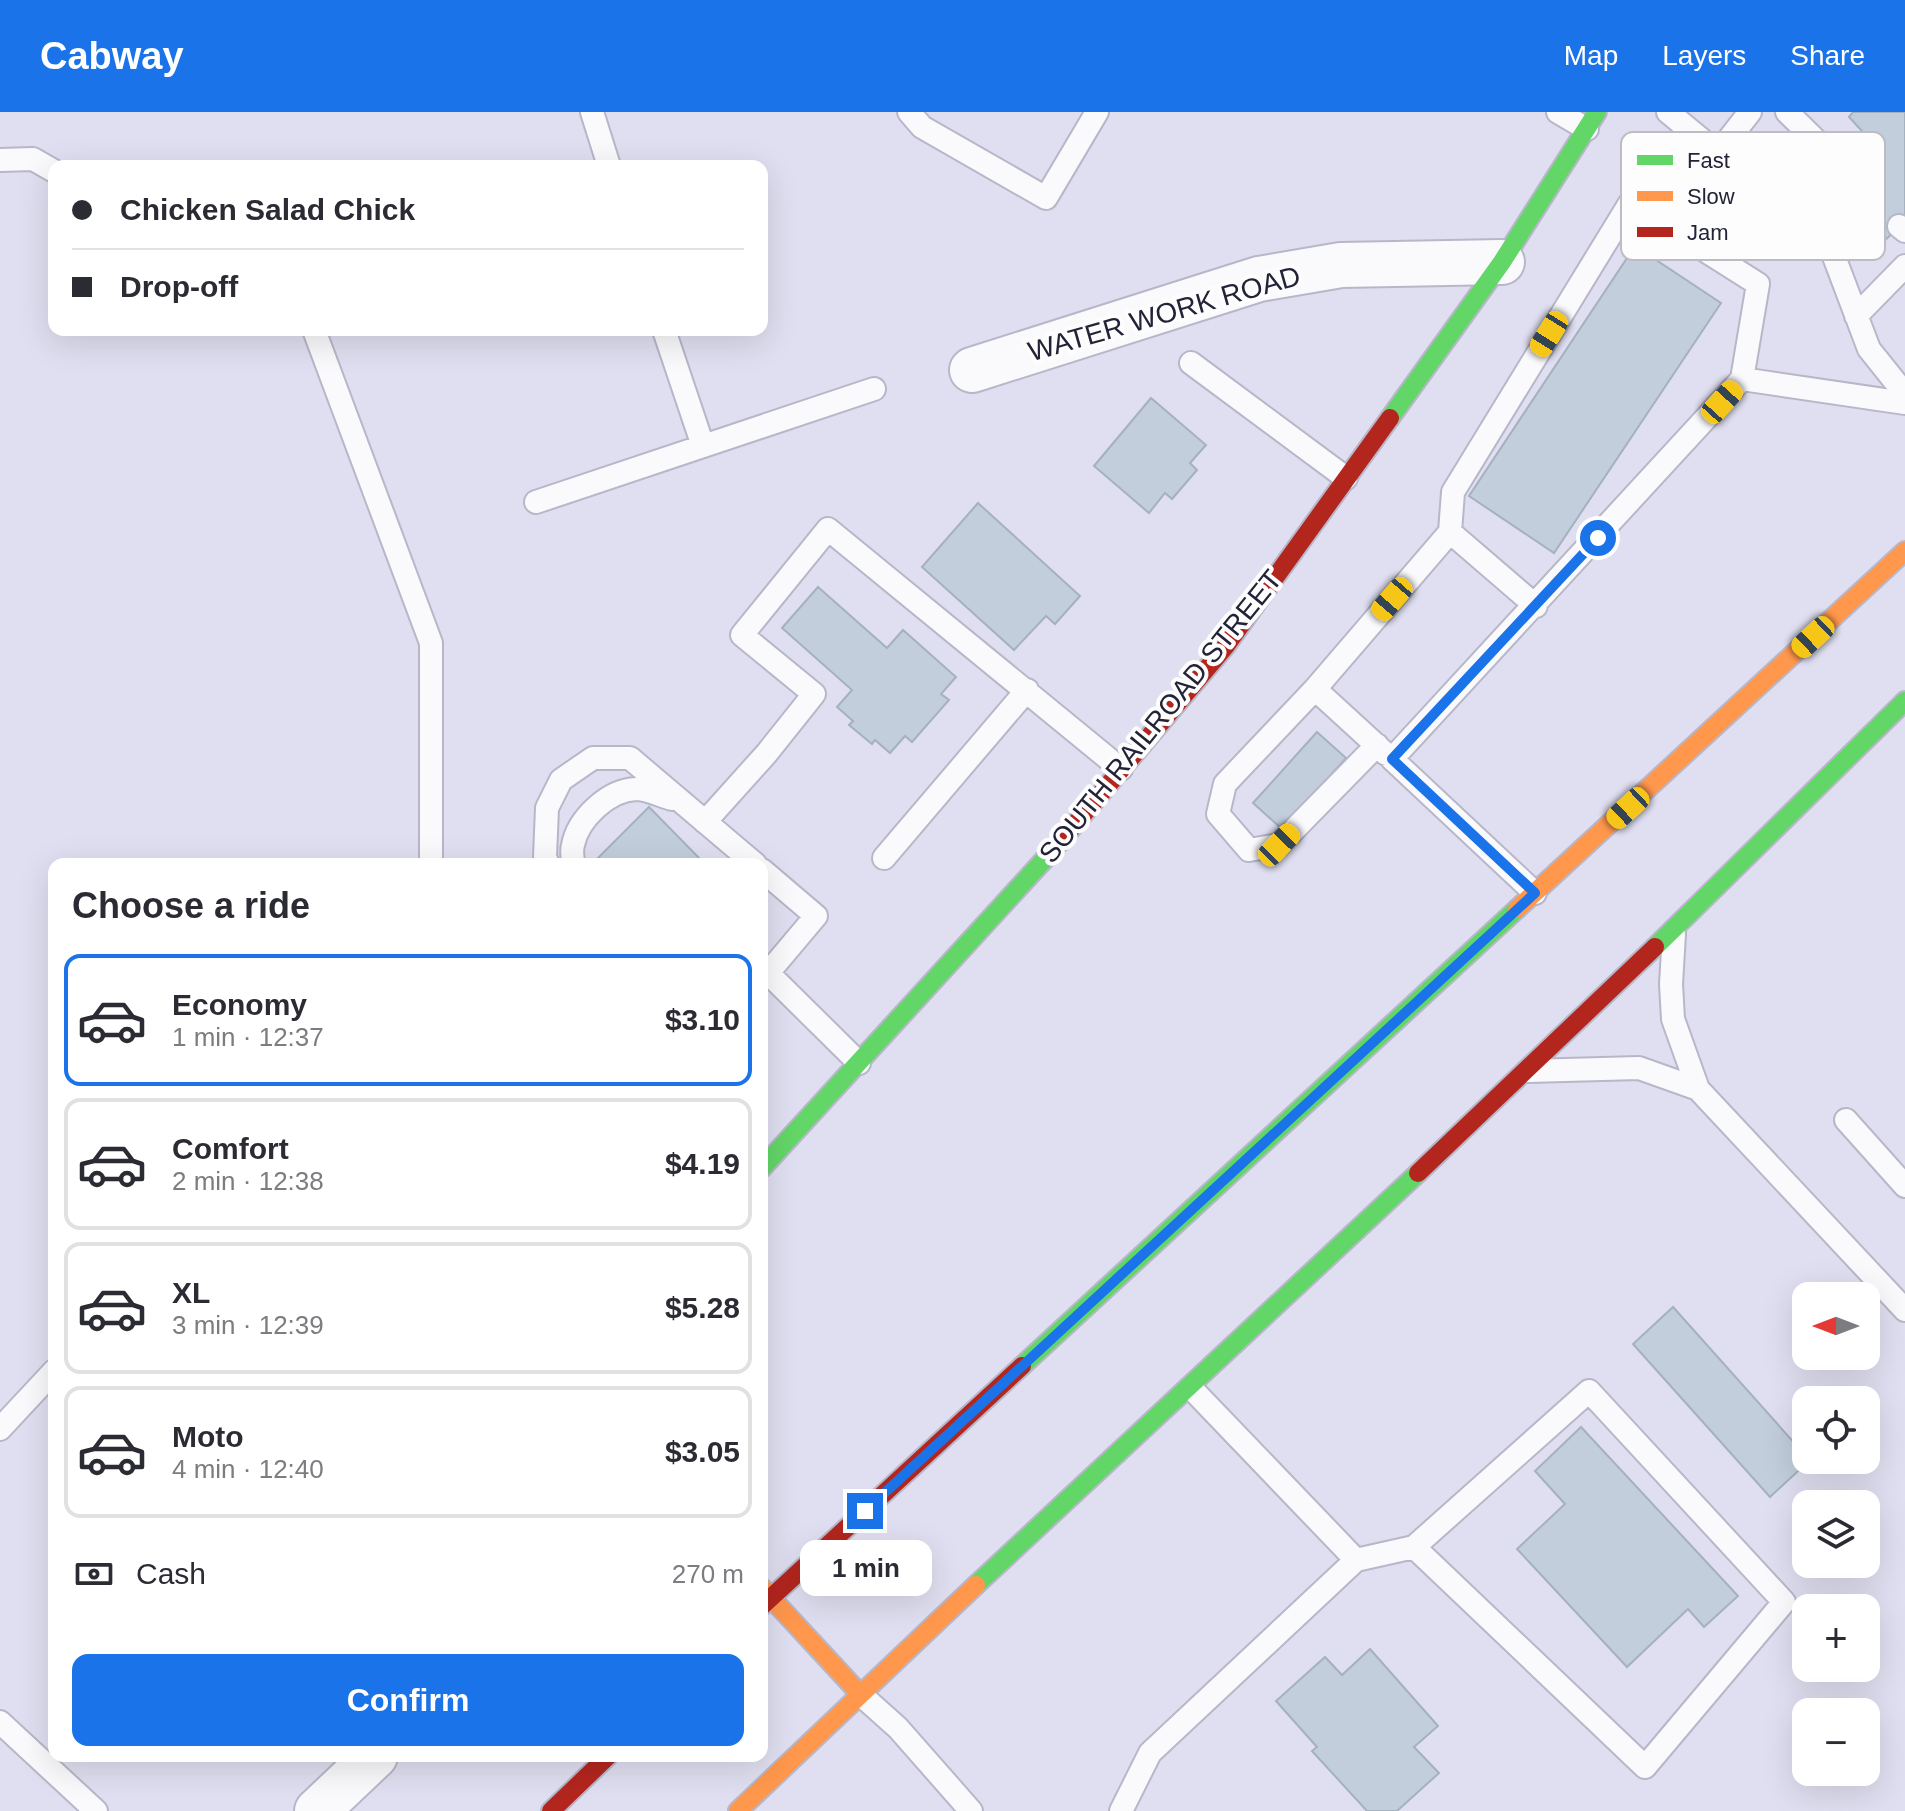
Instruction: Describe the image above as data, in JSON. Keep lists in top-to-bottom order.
{
  "streets": {
    "main road": ["SOUTH RAILROAD STREET"],
    "street": ["WATER WORK ROAD"]
  },
  "crossings": [
    ["WATER WORK ROAD", "SOUTH RAILROAD STREET"]
  ],
  "legend": ["Fast", "Slow", "Jam"],
  "north": "left",
  "page": {
    "header": "Cabway",
    "nav": ["Map", "Layers", "Share"],
    "banner": ["Chicken Salad Chick", "Drop-off"],
    "heading": "Choose a ride",
    "list": [
      {
        "name": "Economy",
        "note": "1 min · 12:37",
        "value": "$3.10"
      },
      {
        "name": "Comfort",
        "note": "2 min · 12:38",
        "value": "$4.19"
      },
      {
        "name": "XL",
        "note": "3 min · 12:39",
        "value": "$5.28"
      },
      {
        "name": "Moto",
        "note": "4 min · 12:40",
        "value": "$3.05"
      }
    ],
    "map_buttons": ["+", "−"],
    "pay": ["Cash", "270 m"],
    "bubble": "1 min",
    "buttons": "Confirm"
  }
}
